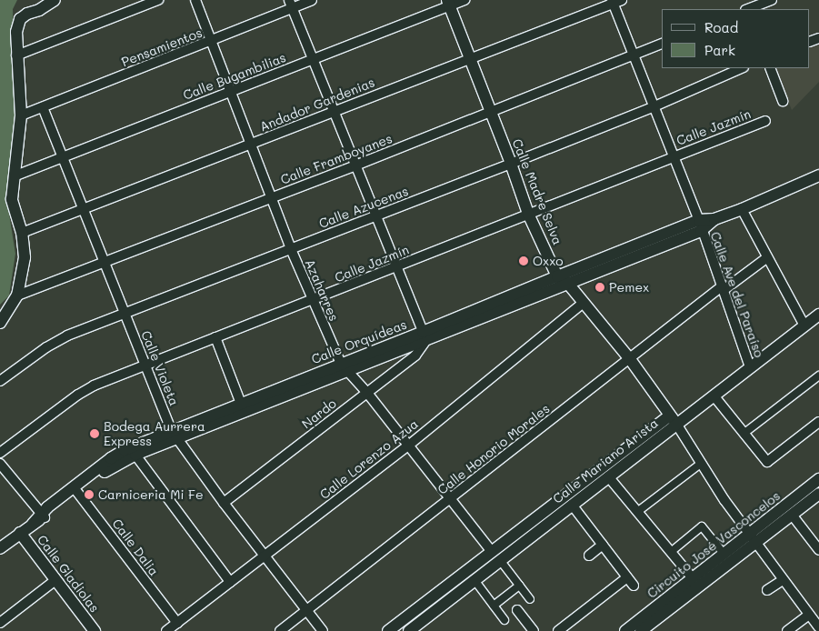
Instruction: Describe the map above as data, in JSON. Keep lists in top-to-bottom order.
{
  "streets": {
    "street": [
      "Pensamientos",
      "Calle Bugambilias",
      "Andador Gardenias",
      "Calle Jazmín",
      "Calle Framboyanes",
      "Calle Madre Selva",
      "Calle Azucenas",
      "Azaharres",
      "Calle Ave del Paraíso",
      "Calle Orquídeas",
      "Calle Violeta",
      "Nardo",
      "Calle Honorio Morales",
      "Calle Lorenzo Azua",
      "Calle Mariano Arista",
      "Circuito José Vasconcelos",
      "Calle Dalia",
      "Calle Gladiolas"
    ]
  },
  "crossings": [
    ["Pensamientos", "Azaharres"],
    ["Pensamientos", "Calle Violeta"],
    ["Calle Bugambilias", "Calle Madre Selva"],
    ["Calle Bugambilias", "Azaharres"],
    ["Calle Bugambilias", "Calle Violeta"],
    ["Andador Gardenias", "Calle Madre Selva"],
    ["Andador Gardenias", "Azaharres"],
    ["Andador Gardenias", "Calle Ave del Paraíso"],
    ["Andador Gardenias", "Calle Violeta"],
    ["Calle Jazmín", "Calle Madre Selva"],
    ["Calle Jazmín", "Azaharres"],
    ["Calle Jazmín", "Calle Ave del Paraíso"],
    ["Calle Jazmín", "Calle Violeta"],
    ["Calle Framboyanes", "Calle Madre Selva"],
    ["Calle Framboyanes", "Azaharres"],
    ["Calle Framboyanes", "Calle Ave del Paraíso"],
    ["Calle Framboyanes", "Calle Violeta"],
    ["Calle Madre Selva", "Calle Azucenas"],
    ["Calle Madre Selva", "Calle Orquídeas"],
    ["Calle Azucenas", "Azaharres"],
    ["Calle Azucenas", "Calle Ave del Paraíso"],
    ["Calle Azucenas", "Calle Violeta"],
    ["Azaharres", "Calle Orquídeas"],
    ["Azaharres", "Nardo"],
    ["Azaharres", "Calle Honorio Morales"],
    ["Azaharres", "Calle Lorenzo Azua"],
    ["Azaharres", "Calle Mariano Arista"],
    ["Calle Ave del Paraíso", "Calle Orquídeas"],
    ["Calle Ave del Paraíso", "Calle Honorio Morales"],
    ["Calle Ave del Paraíso", "Calle Mariano Arista"],
    ["Calle Orquídeas", "Calle Violeta"],
    ["Calle Orquídeas", "Nardo"],
    ["Calle Orquídeas", "Calle Dalia"],
    ["Calle Orquídeas", "Calle Gladiolas"],
    ["Calle Violeta", "Nardo"],
    ["Calle Violeta", "Calle Honorio Morales"],
    ["Calle Violeta", "Calle Lorenzo Azua"],
    ["Calle Lorenzo Azua", "Calle Dalia"]
  ],
  "places": [
    "Oxxo",
    "Pemex",
    "Bodega Aurrera Express",
    "Carniceria Mi Fe"
  ],
  "legend": ["Road", "Park"]
}
